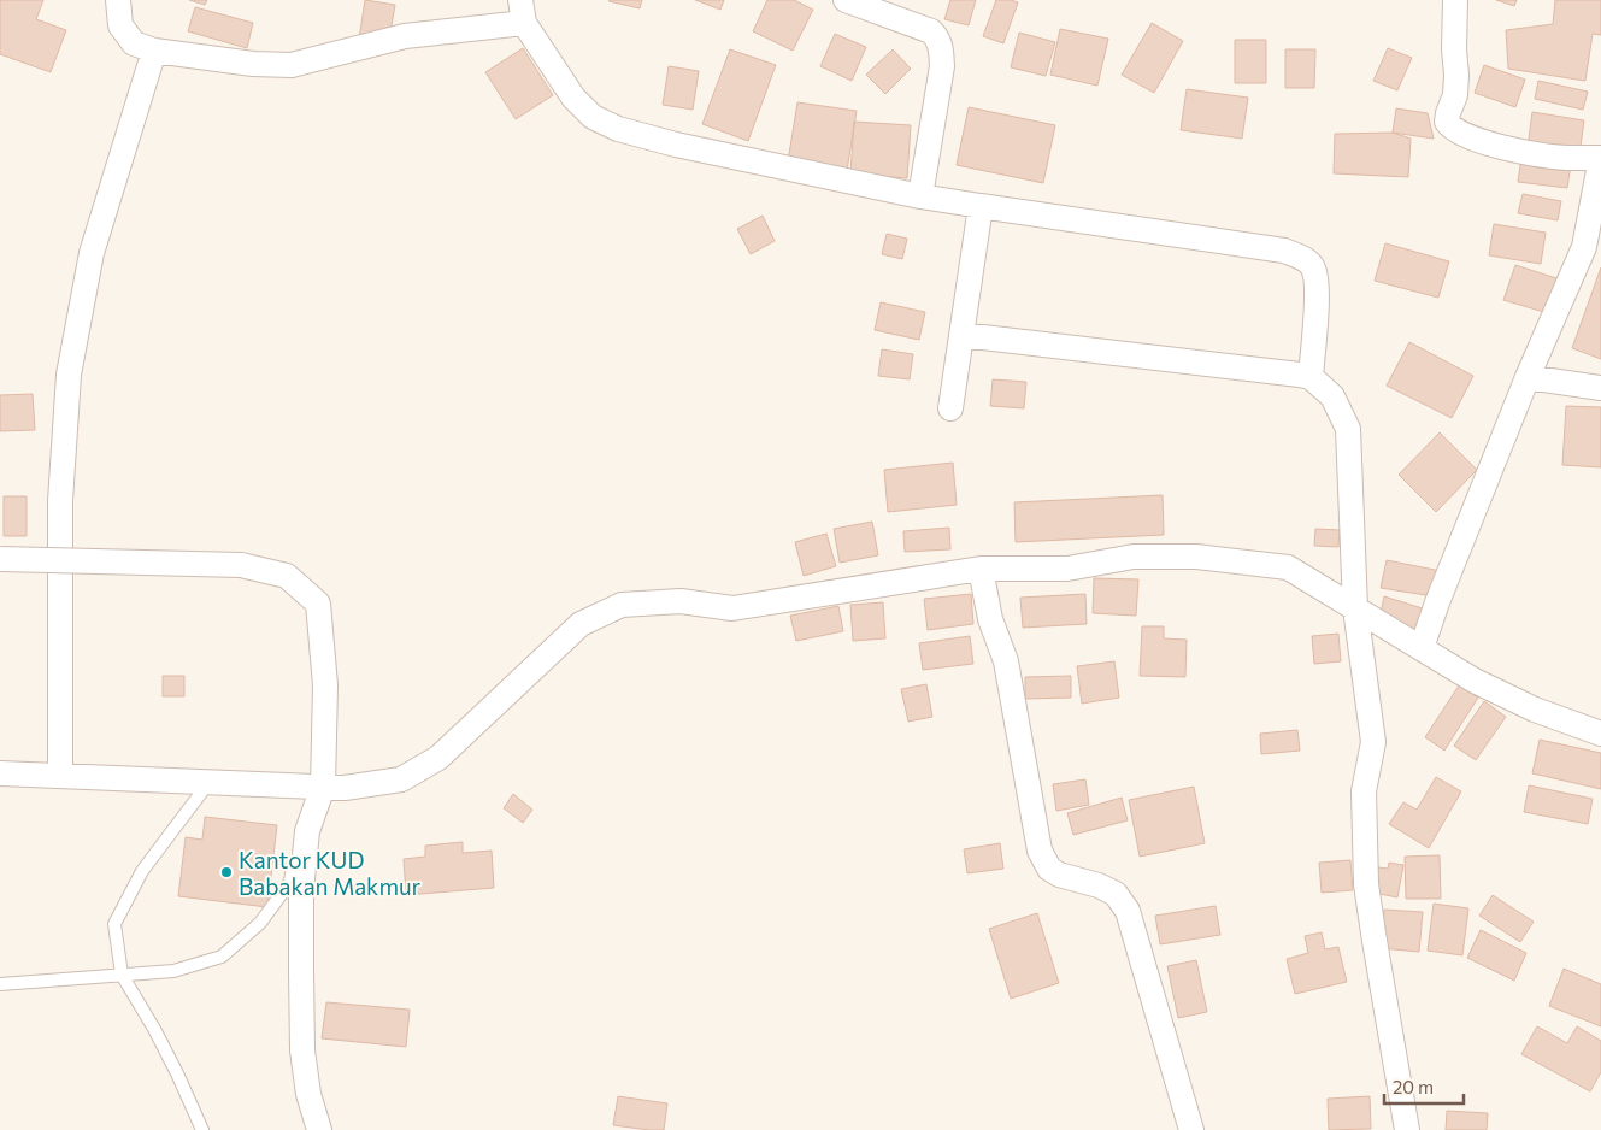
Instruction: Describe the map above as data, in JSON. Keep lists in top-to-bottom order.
{
  "places": ["Kantor KUD Babakan Makmur"],
  "scale_bar": "20 m"
}
